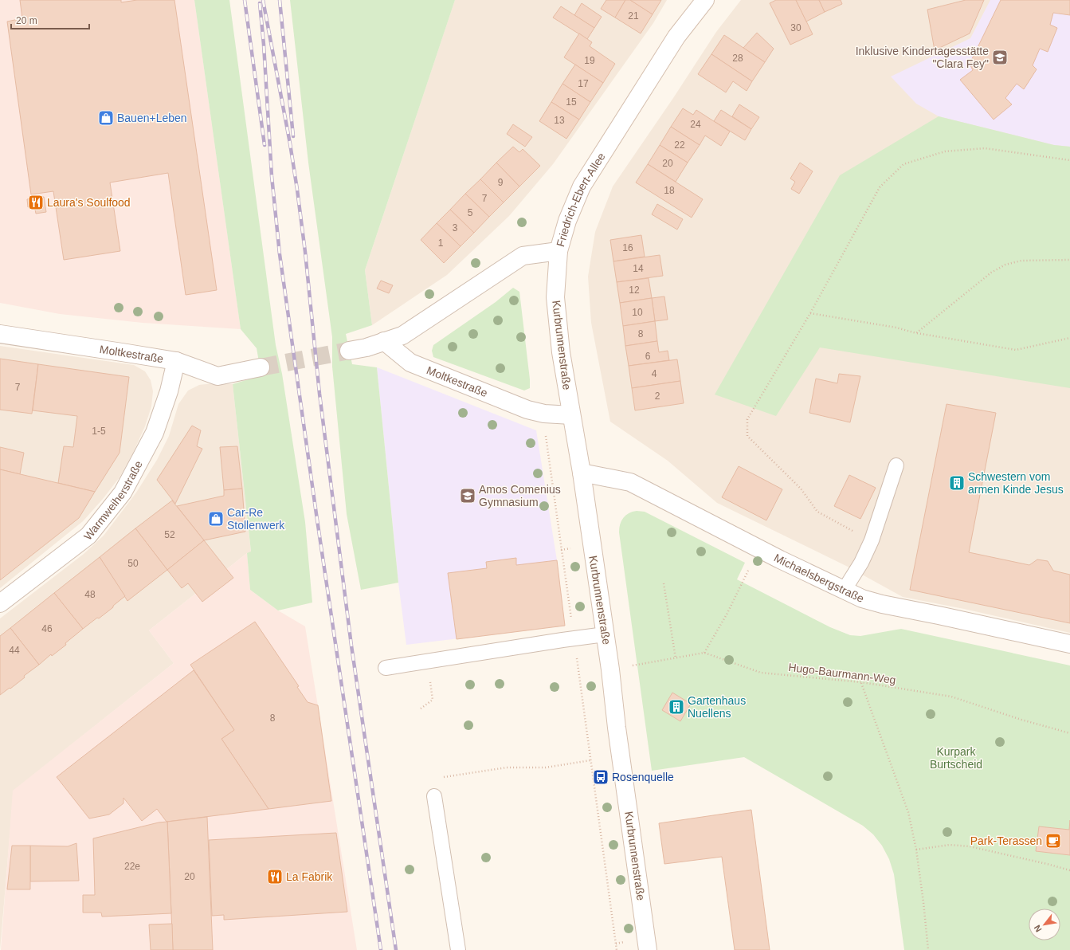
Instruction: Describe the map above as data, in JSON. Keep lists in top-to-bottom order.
{
  "streets": {
    "street": [
      "Friedrich-Ebert-Allee",
      "Kurbrunnenstraße",
      "Moltkestraße",
      "Warmweiherstraße",
      "Michaelsbergstraße"
    ],
    "path": ["Hugo-Baurmann-Weg"]
  },
  "crossings": [
    ["Friedrich-Ebert-Allee", "Kurbrunnenstraße"],
    ["Friedrich-Ebert-Allee", "Moltkestraße"],
    ["Kurbrunnenstraße", "Moltkestraße"],
    ["Kurbrunnenstraße", "Michaelsbergstraße"],
    ["Moltkestraße", "Warmweiherstraße"]
  ],
  "parks": ["Kurpark Burtscheid"],
  "places": {
    "school or university": ["Inklusive Kindertagesstätte \"Clara Fey\"", "Amos Comenius Gymnasium"],
    "shop": ["Bauen+Leben", "Car-Re Stollenwerk"],
    "restaurant": ["Laura's Soulfood", "La Fabrik"],
    "building": ["Schwestern vom armen Kinde Jesus", "Gartenhaus Nuellens"],
    "bus stop": ["Rosenquelle"],
    "cafe": ["Park-Terassen"]
  },
  "house_numbers": [
    "21",
    "30",
    "28",
    "19",
    "17",
    "15",
    "13",
    "24",
    "22",
    "20",
    "9",
    "18",
    "7",
    "5",
    "3",
    "1",
    "16",
    "14",
    "12",
    "10",
    "8",
    "6",
    "4",
    "7",
    "2",
    "1-5",
    "52",
    "50",
    "48",
    "46",
    "44",
    "8",
    "22e",
    "20"
  ],
  "scale_bar": "20 m",
  "north": "bottom left"
}
